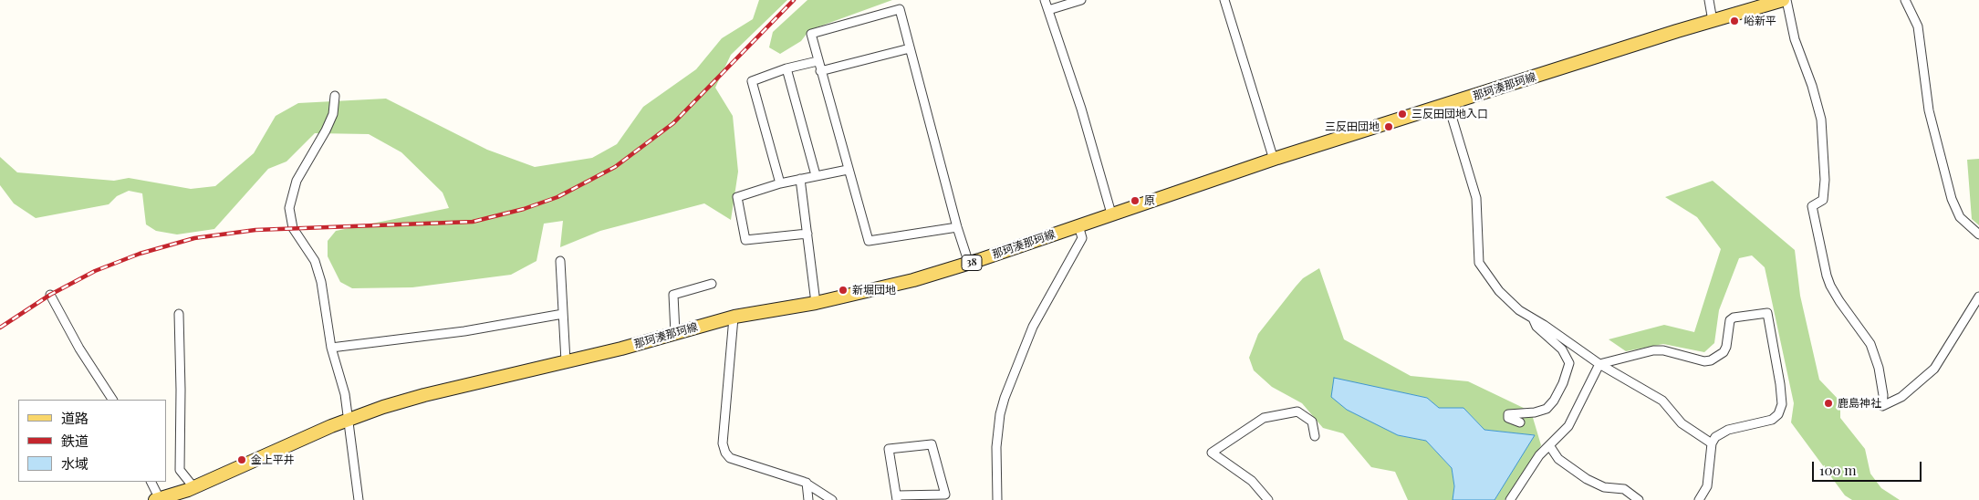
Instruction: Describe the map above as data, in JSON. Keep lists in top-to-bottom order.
{
  "streets": {
    "main road": ["那珂湊那珂線", "38"]
  },
  "places": [
    "峪新平",
    "三反田団地入口",
    "三反田団地",
    "原",
    "新堀団地",
    "鹿島神社",
    "金上平井"
  ],
  "legend": ["道路", "鉄道", "水域"],
  "scale_bar": "100 m"
}
